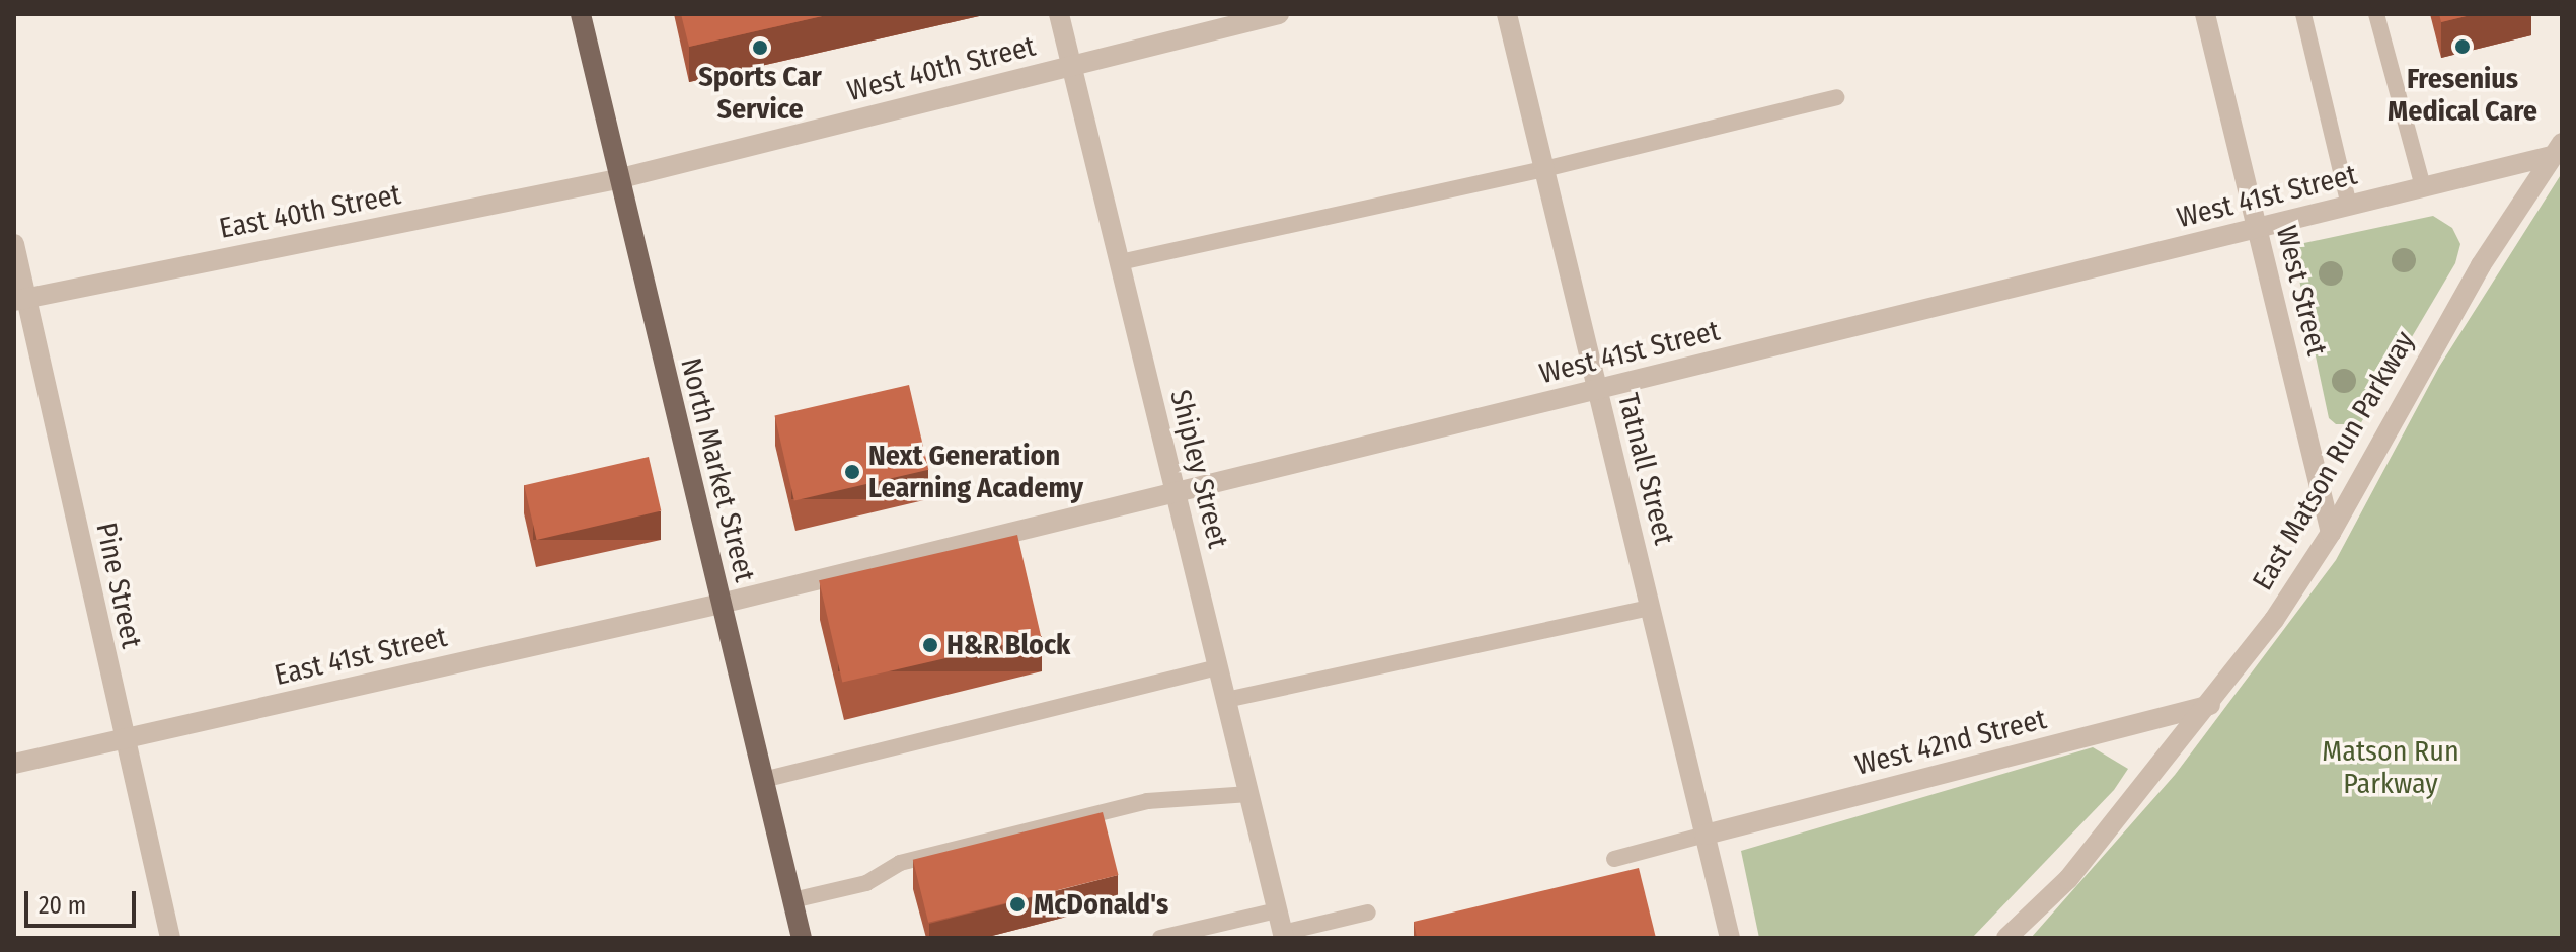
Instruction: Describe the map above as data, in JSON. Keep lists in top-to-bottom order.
{
  "streets": {
    "main road": ["North Market Street"],
    "street": [
      "West 40th Street",
      "West 41st Street",
      "East 40th Street",
      "West Street",
      "East Matson Run Parkway",
      "Shipley Street",
      "Tatnall Street",
      "Pine Street",
      "East 41st Street",
      "West 42nd Street"
    ]
  },
  "crossings": [
    ["West 40th Street", "East 40th Street"],
    ["West 40th Street", "Shipley Street"],
    ["West 40th Street", "North Market Street"],
    ["West 41st Street", "West Street"],
    ["West 41st Street", "East Matson Run Parkway"],
    ["West 41st Street", "Shipley Street"],
    ["West 41st Street", "Tatnall Street"],
    ["West 41st Street", "North Market Street"],
    ["West 41st Street", "East 41st Street"],
    ["East 40th Street", "North Market Street"],
    ["East 40th Street", "Pine Street"],
    ["West Street", "East Matson Run Parkway"],
    ["East Matson Run Parkway", "West 42nd Street"],
    ["Tatnall Street", "West 42nd Street"],
    ["North Market Street", "East 41st Street"],
    ["Pine Street", "East 41st Street"]
  ],
  "parks": ["Matson Run Parkway"],
  "places": [
    "Fresenius Medical Care",
    "Sports Car Service",
    "Next Generation Learning Academy",
    "H&R Block",
    "McDonald's"
  ],
  "scale_bar": "20 m"
}
